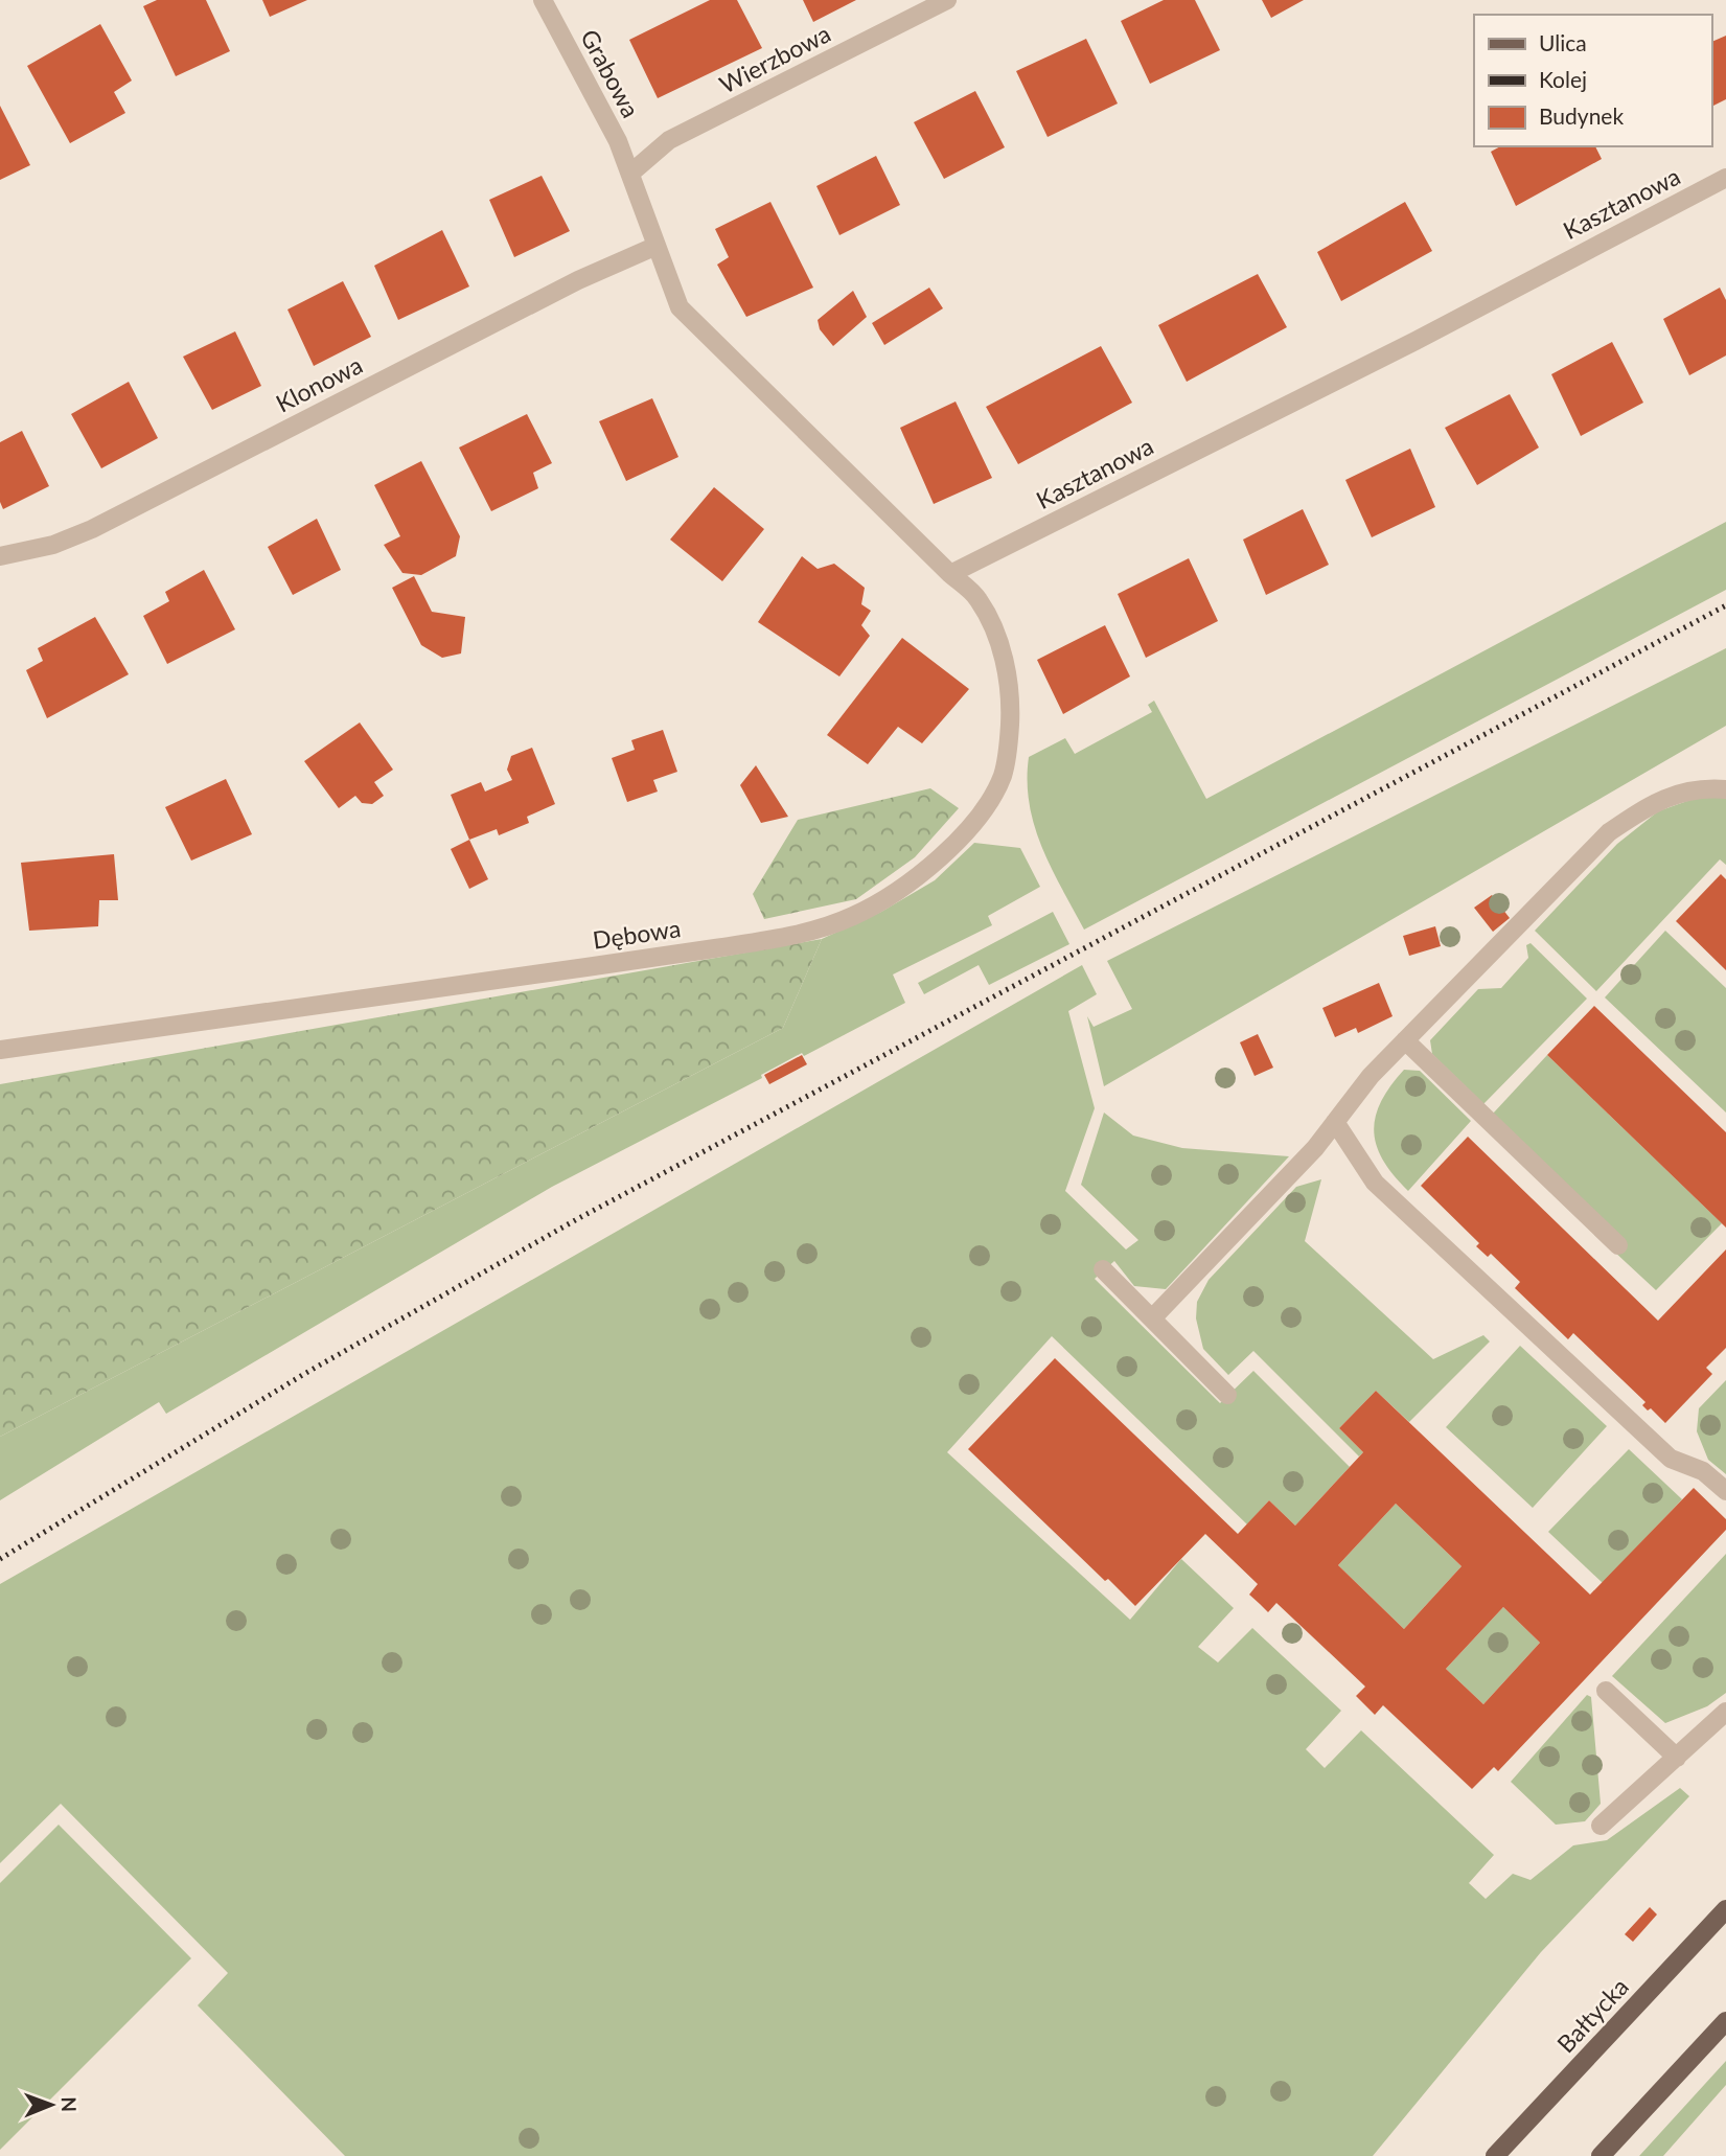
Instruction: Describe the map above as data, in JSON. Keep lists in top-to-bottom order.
{
  "streets": {
    "main road": ["Bałtycka"],
    "street": [
      "Wierzbowa",
      "Grabowa",
      "Kasztanowa",
      "Klonowa",
      "Dębowa"
    ]
  },
  "crossings": [
    ["Wierzbowa", "Grabowa"],
    ["Kasztanowa", "Dębowa"]
  ],
  "legend": ["Ulica", "Kolej", "Budynek"],
  "north": "right"
}
